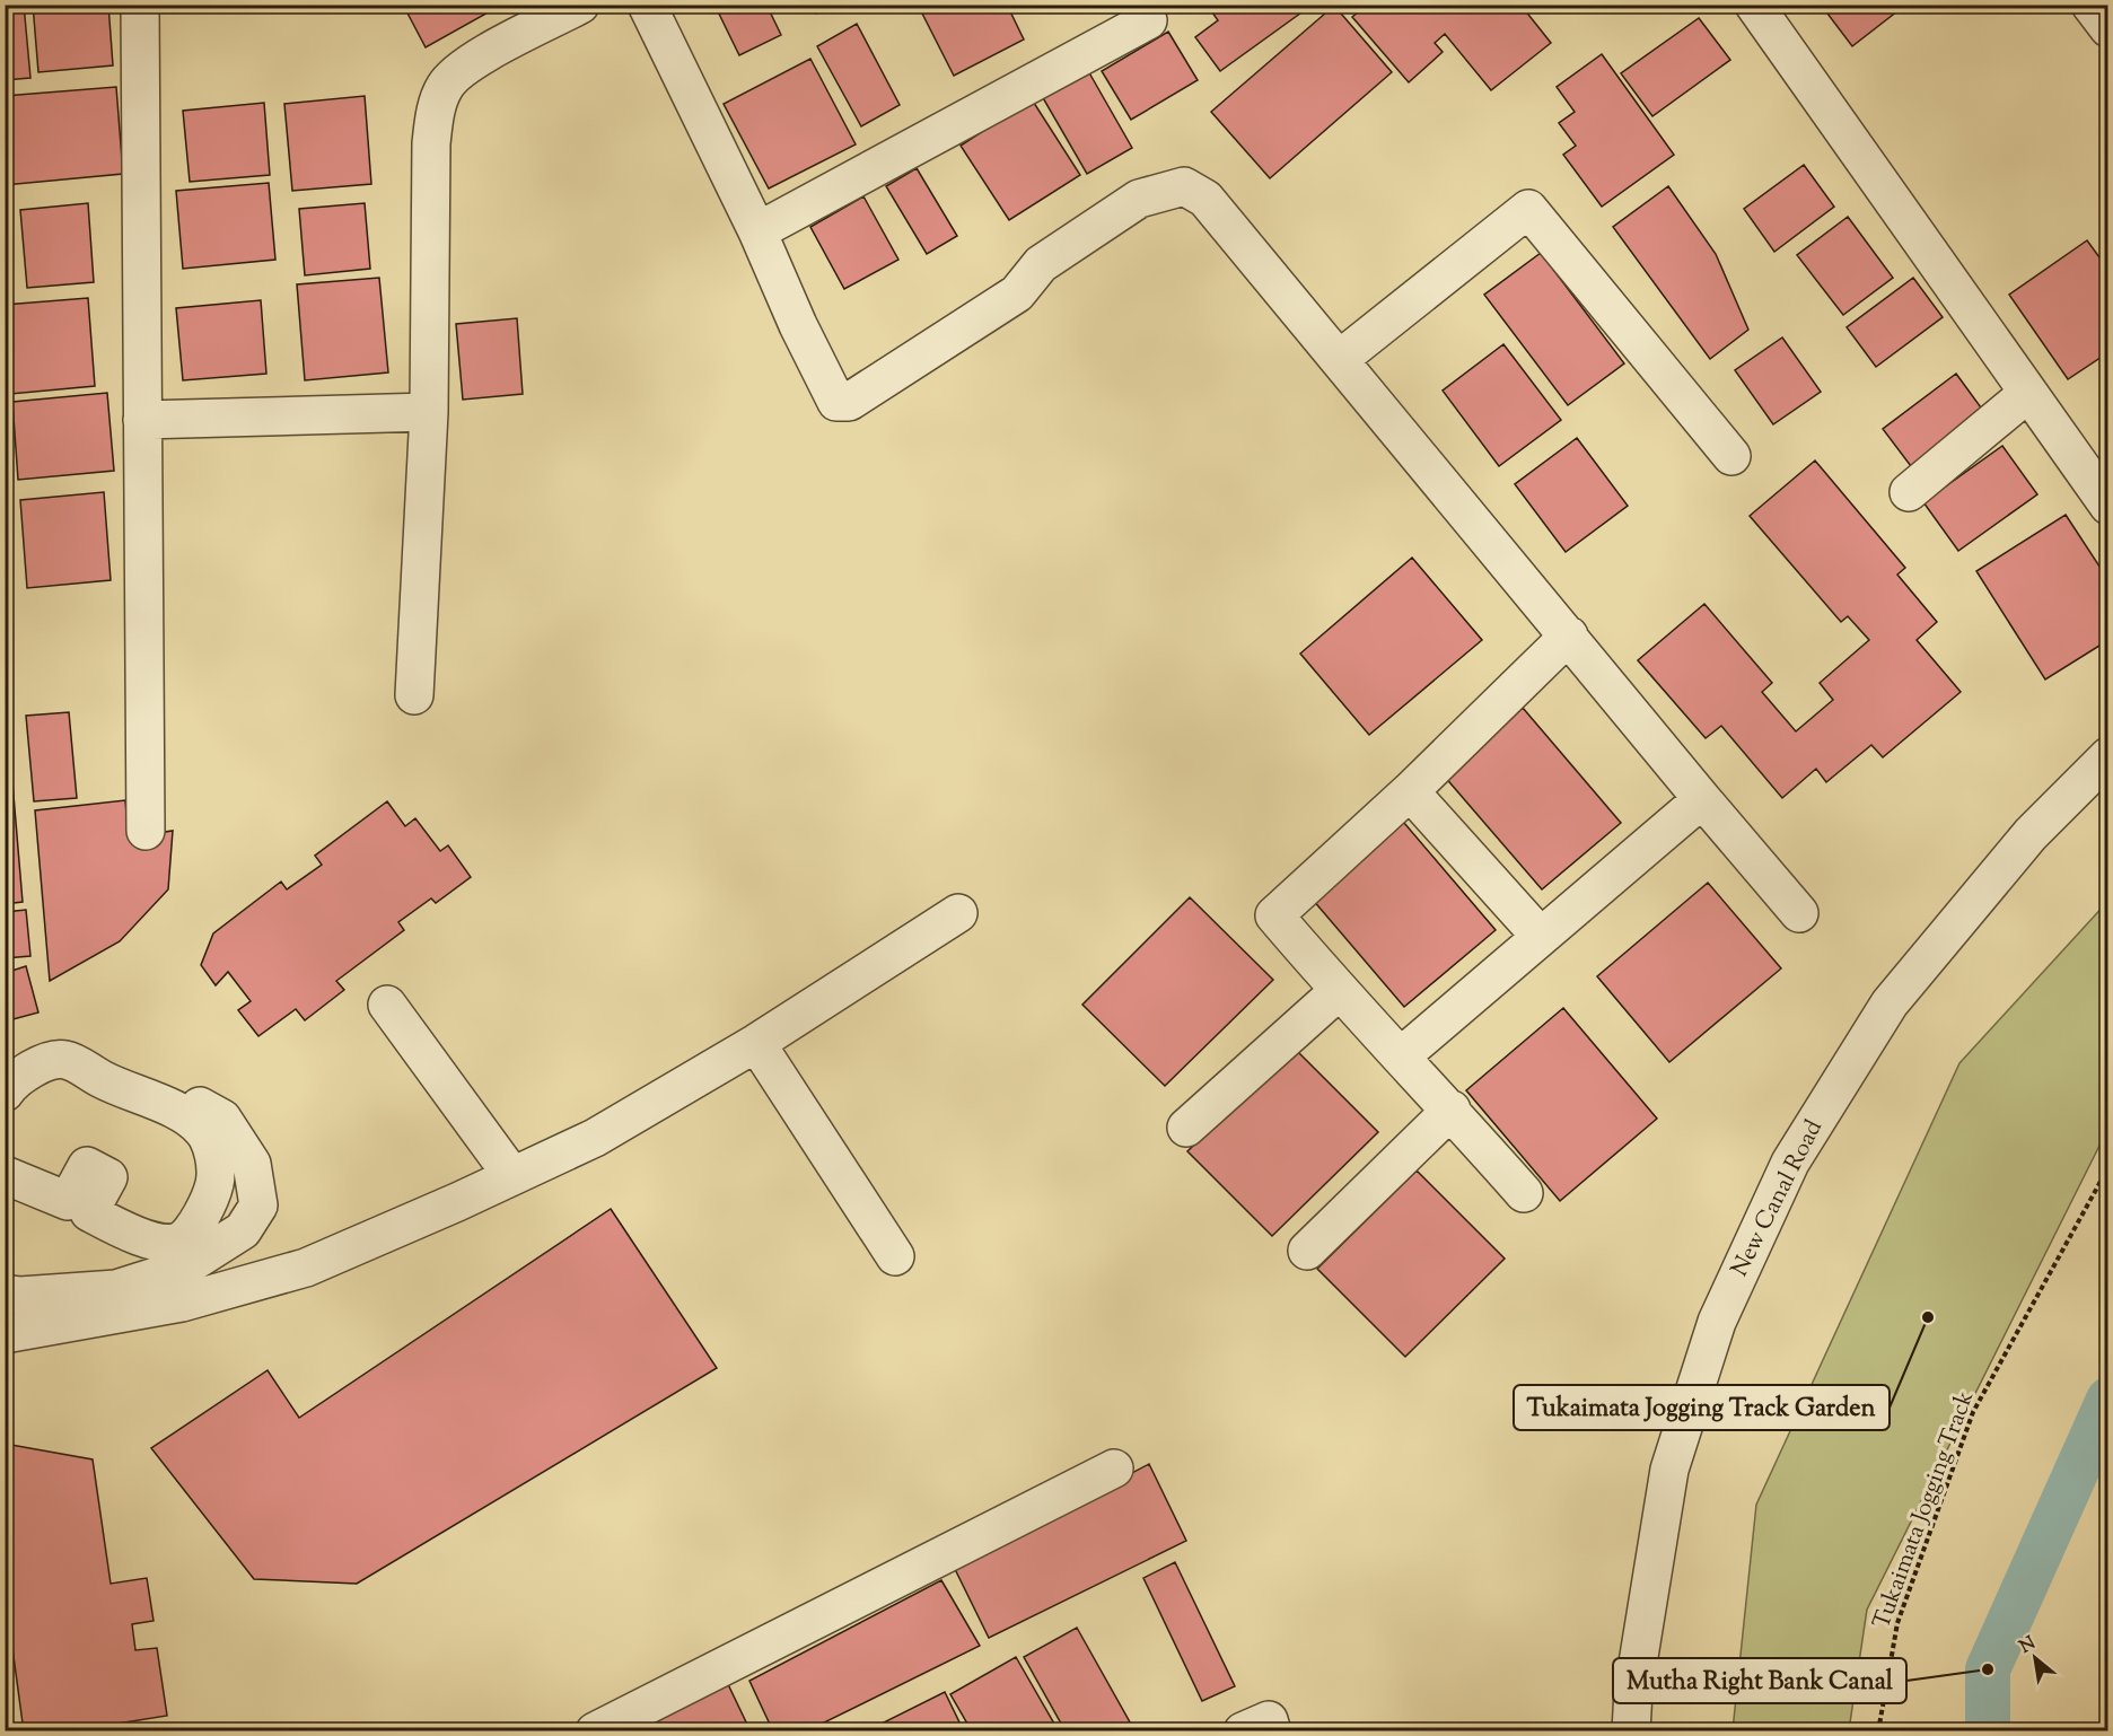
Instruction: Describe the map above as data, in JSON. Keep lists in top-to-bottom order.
{
  "streets": {
    "street": ["New Canal Road"],
    "path": ["Tukaimata Jogging Track"]
  },
  "places": ["Tukaimata Jogging Track Garden", "Mutha Right Bank Canal"],
  "north": "top left"
}
